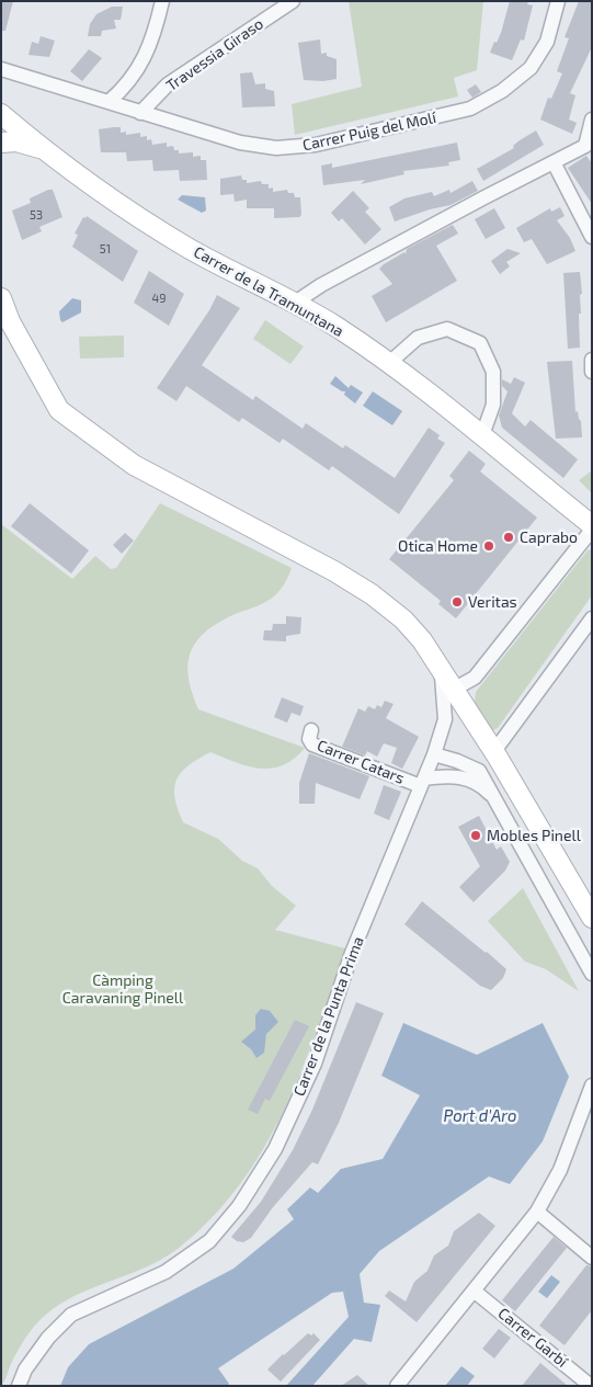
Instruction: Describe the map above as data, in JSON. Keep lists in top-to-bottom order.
{
  "streets": {
    "main road": ["Carrer de la Tramuntana"],
    "street": [
      "Travessia Giraso",
      "Carrer Puig del Molí",
      "Carrer Catars",
      "Carrer de la Punta Prima",
      "Carrer Garbí"
    ]
  },
  "crossings": [
    ["Travessia Giraso", "Carrer Puig del Molí"],
    ["Carrer Catars", "Carrer de la Punta Prima"]
  ],
  "water": ["Port d'Aro"],
  "parks": ["Càmping Caravaning Pinell"],
  "places": [
    "Caprabo",
    "Otica Home",
    "Veritas",
    "Mobles Pinell"
  ],
  "house_numbers": ["53", "51", "49"]
}
